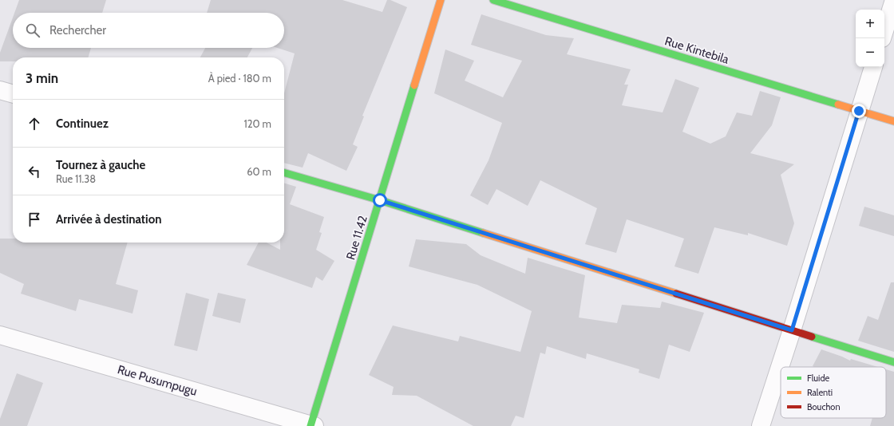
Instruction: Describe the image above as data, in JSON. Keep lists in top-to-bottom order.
{
  "streets": {
    "street": ["Rue Kintebila", "Rue 11.42", "Rue Pusumpugu"]
  },
  "crossings": [
    ["Rue 11.42", "Rue Pusumpugu"]
  ],
  "legend": ["Fluide", "Ralenti", "Bouchon"],
  "page": {
    "map_buttons": ["+", "−"],
    "search": "Rechercher",
    "heading": ["3 min", "À pied · 180 m"],
    "list": [
      ["Continuez", "120 m"],
      ["Tournez à gauche", "Rue 11.38", "60 m"],
      "Arrivée à destination"
    ]
  }
}
